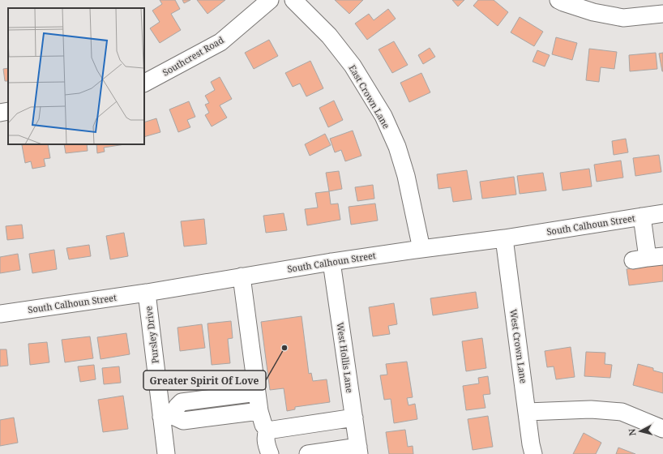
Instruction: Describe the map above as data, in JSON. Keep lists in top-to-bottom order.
{
  "streets": {
    "street": [
      "Southcrest Road",
      "East Crown Lane",
      "South Calhoun Street",
      "Pursley Drive",
      "West Crown Lane",
      "West Hollis Lane"
    ]
  },
  "crossings": [
    ["East Crown Lane", "South Calhoun Street"],
    ["South Calhoun Street", "Pursley Drive"],
    ["South Calhoun Street", "West Crown Lane"],
    ["South Calhoun Street", "West Hollis Lane"]
  ],
  "places": ["Greater Spirit Of Love"],
  "north": "left"
}
